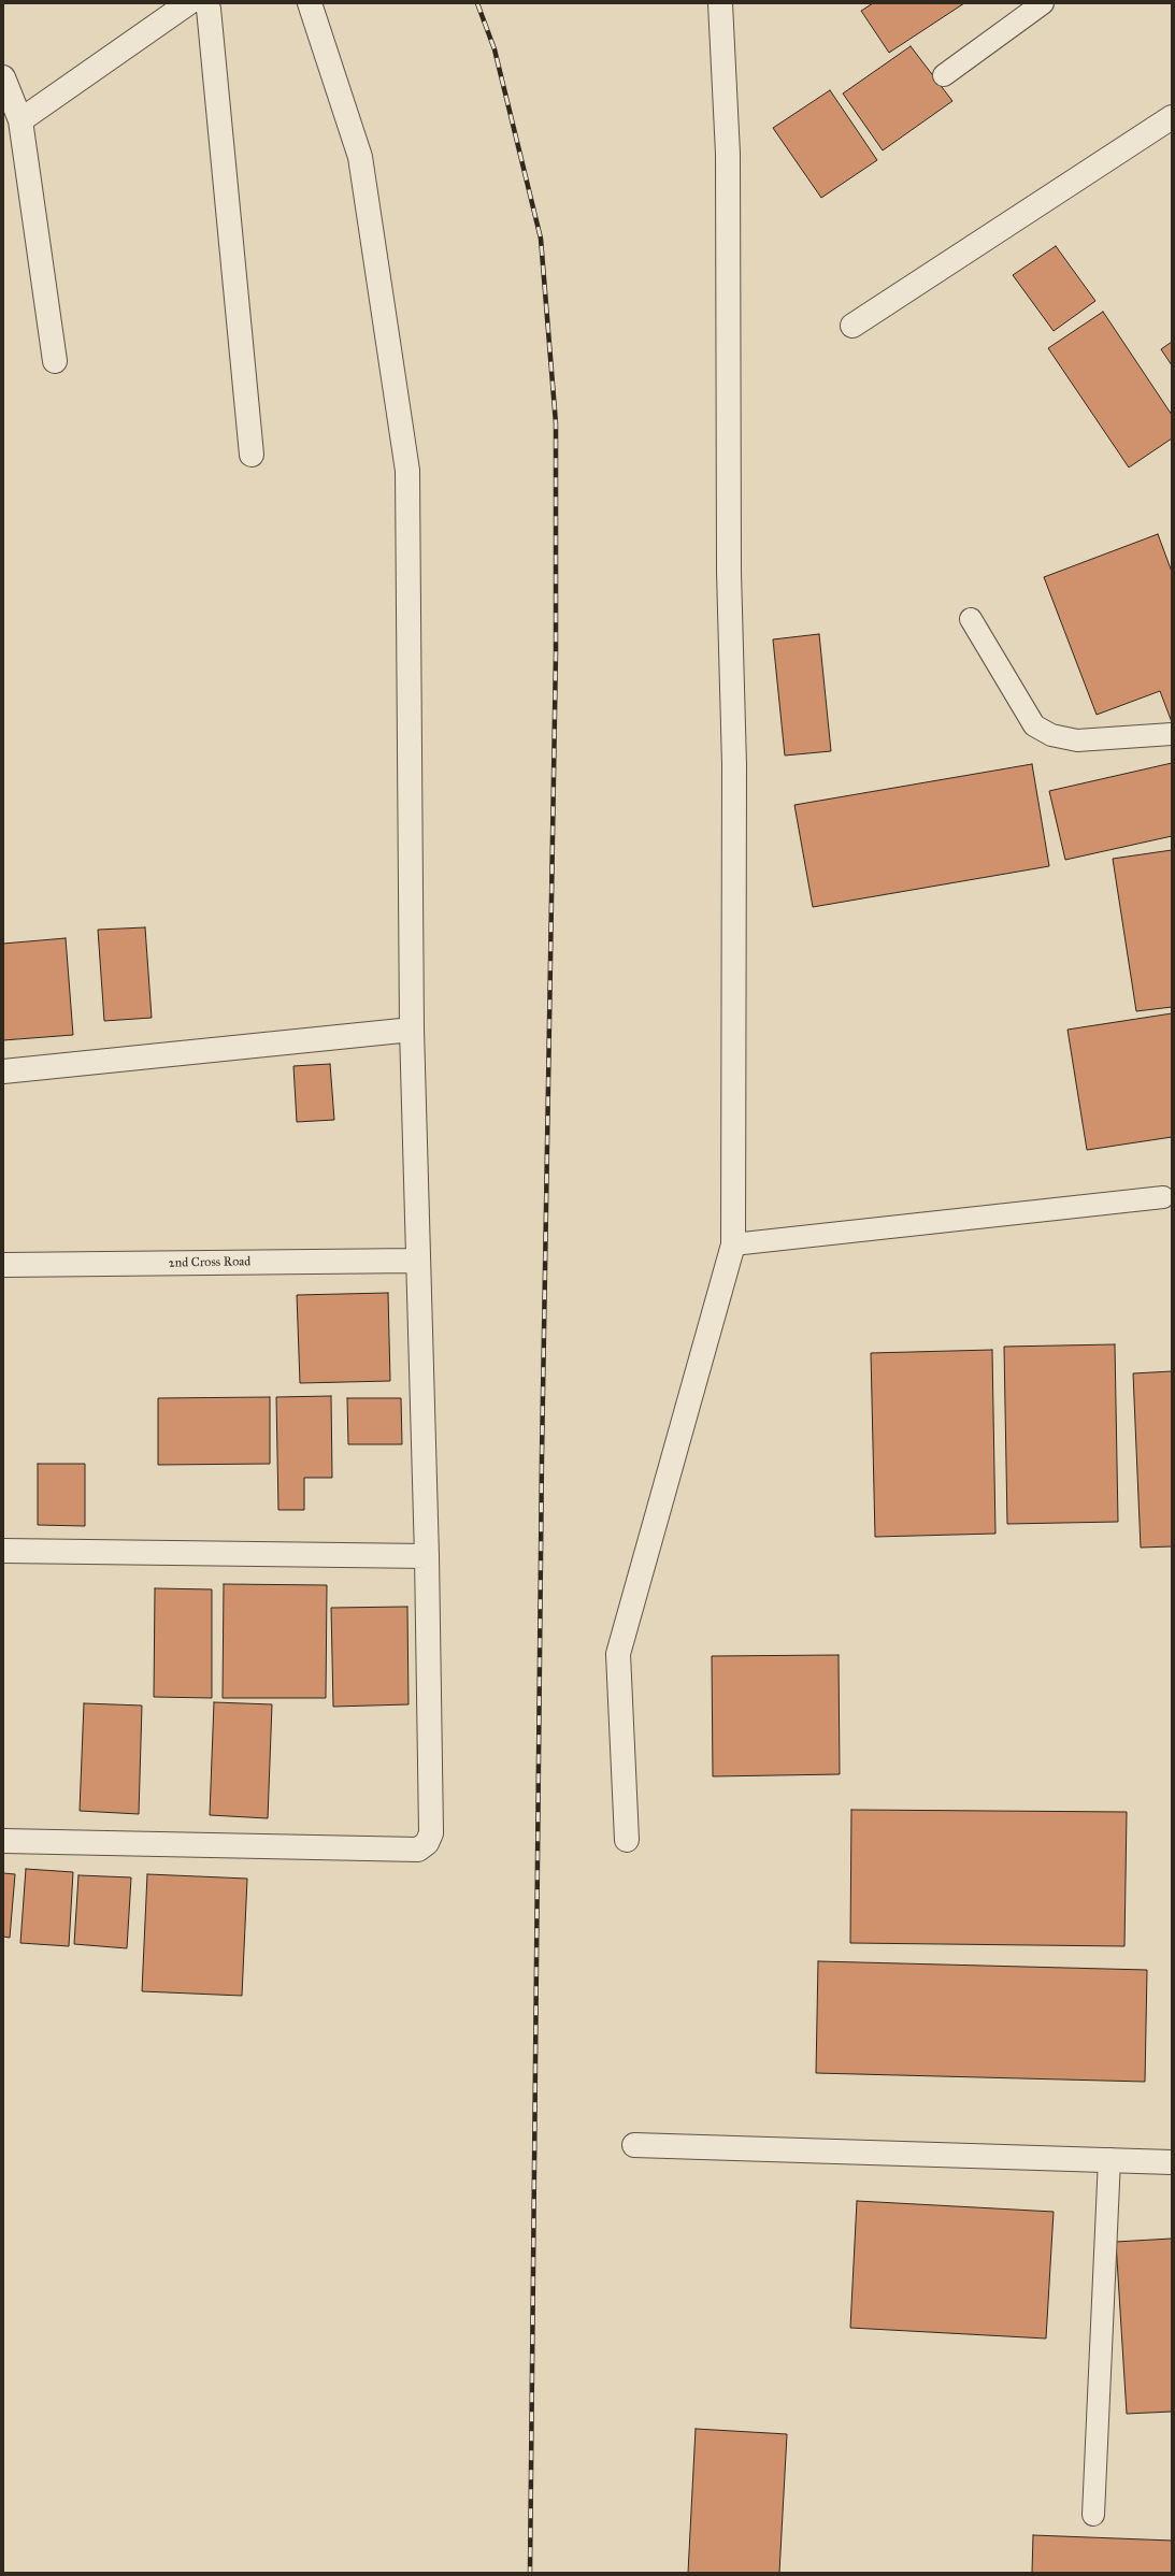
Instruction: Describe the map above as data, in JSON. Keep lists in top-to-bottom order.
{
  "streets": {
    "street": ["2nd Cross Road"]
  }
}
